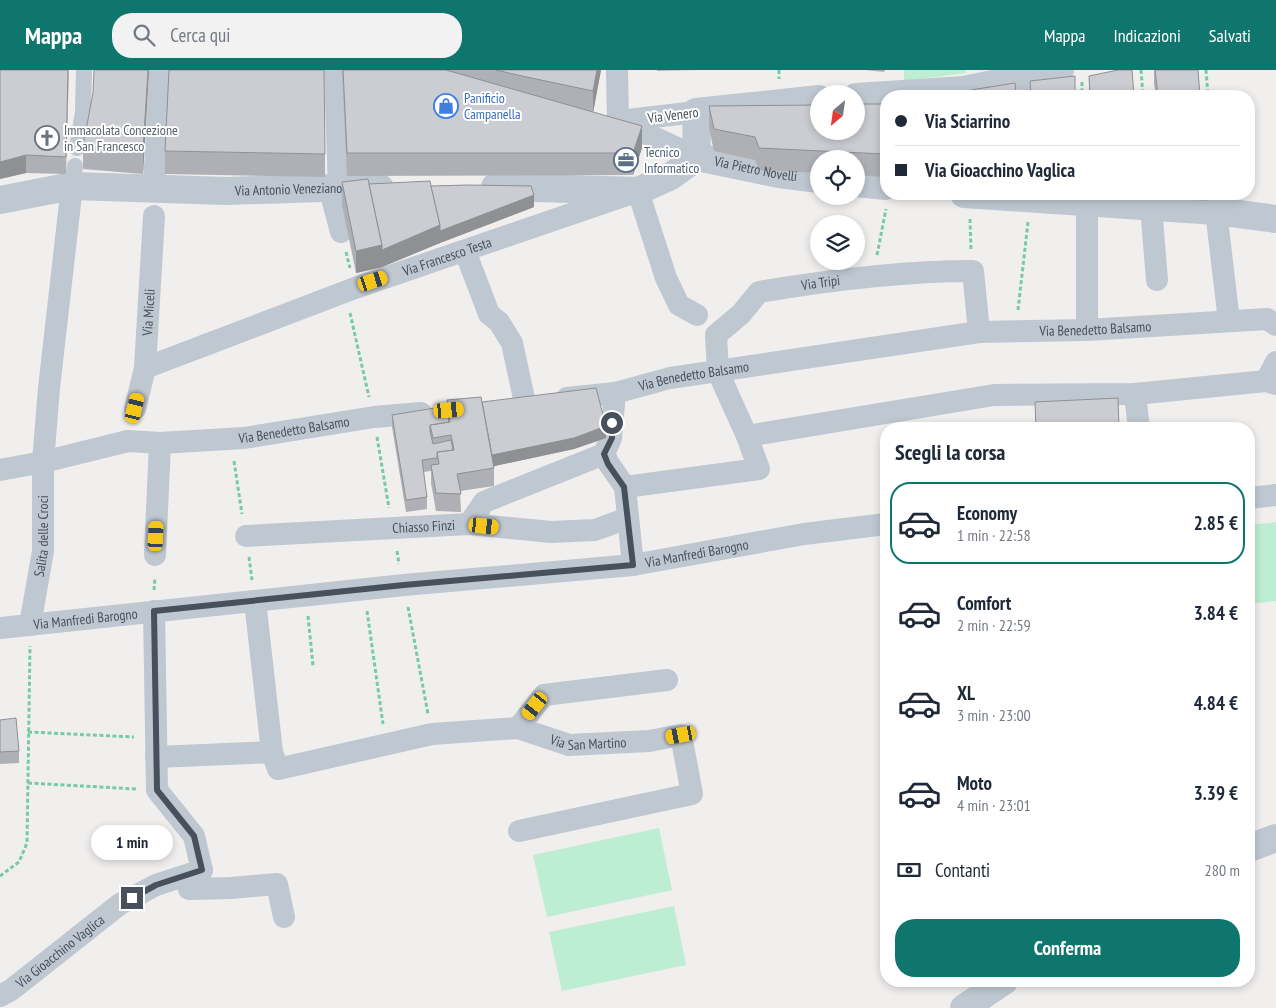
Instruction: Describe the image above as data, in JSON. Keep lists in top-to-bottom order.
{
  "streets": {
    "street": [
      "Via Venero",
      "Via Pietro Novelli",
      "Via Antonio Veneziano",
      "Via Francesco Testa",
      "Via Tripi",
      "Via Miceli",
      "Via Benedetto Balsamo",
      "Chiasso Finzi",
      "Salita delle Croci",
      "Via Manfredi Barogno",
      "Via San Martino",
      "Via Gioacchino Vaglica"
    ]
  },
  "crossings": [
    ["Via Venero", "Via Pietro Novelli"],
    ["Via Antonio Veneziano", "Salita delle Croci"],
    ["Via Francesco Testa", "Via Miceli"],
    ["Via Francesco Testa", "Via Benedetto Balsamo"],
    ["Via Tripi", "Via Benedetto Balsamo"],
    ["Via Benedetto Balsamo", "Salita delle Croci"],
    ["Salita delle Croci", "Via Manfredi Barogno"]
  ],
  "places": {
    "shop": ["Panificio Campanella"],
    "church": ["Immacolata Concezione in San Francesco"],
    "office": ["Tecnico Informatico"]
  },
  "north": "bottom left",
  "page": {
    "header": "Mappa",
    "search": "Cerca qui",
    "nav": ["Mappa", "Indicazioni", "Salvati"],
    "banner": ["Via Sciarrino", "Via Gioacchino Vaglica"],
    "heading": "Scegli la corsa",
    "list": [
      {
        "name": "Economy",
        "note": "1 min · 22:58",
        "value": "2.85 €"
      },
      {
        "name": "Comfort",
        "note": "2 min · 22:59",
        "value": "3.84 €"
      },
      {
        "name": "XL",
        "note": "3 min · 23:00",
        "value": "4.84 €"
      },
      {
        "name": "Moto",
        "note": "4 min · 23:01",
        "value": "3.39 €"
      }
    ],
    "bubble": "1 min",
    "pay": ["Contanti", "280 m"],
    "buttons": "Conferma"
  }
}
